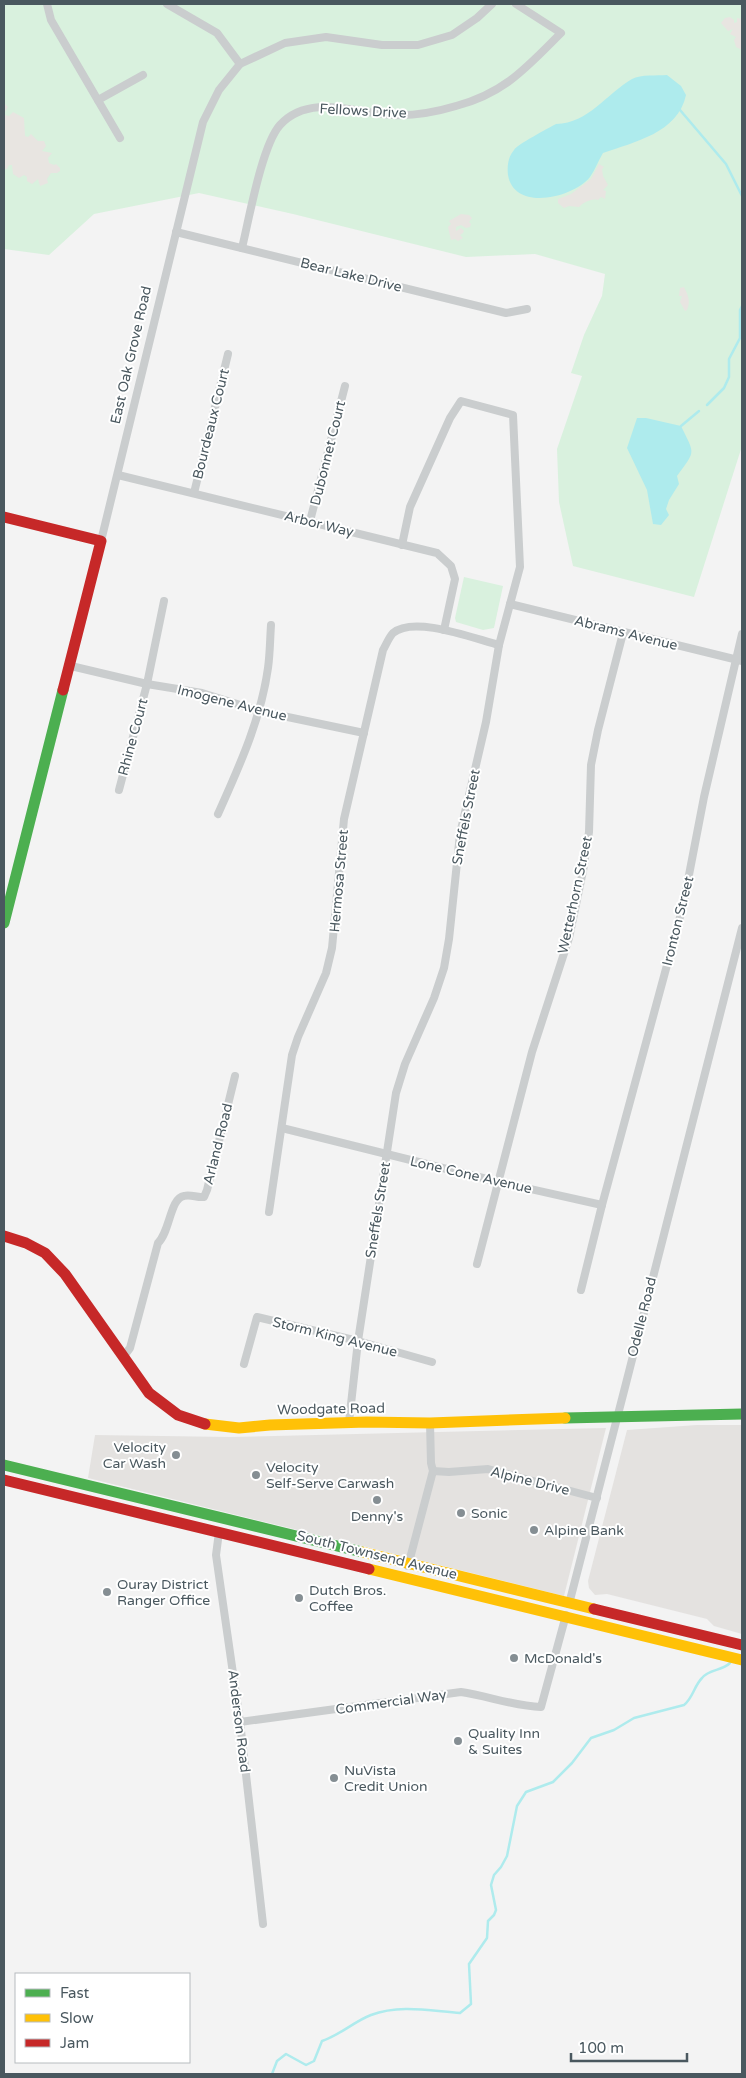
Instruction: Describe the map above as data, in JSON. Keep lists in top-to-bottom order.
{
  "streets": {
    "main road": ["East Oak Grove Road", "Woodgate Road", "South Townsend Avenue"],
    "street": [
      "Fellows Drive",
      "Bear Lake Drive",
      "Bourdeaux Court",
      "Dubonnet Court",
      "Arbor Way",
      "Abrams Avenue",
      "Imogene Avenue",
      "Rhine Court",
      "Sneffels Street",
      "Hermosa Street",
      "Wetterhorn Street",
      "Ironton Street",
      "Arland Road",
      "Lone Cone Avenue",
      "Odelle Road",
      "Storm King Avenue",
      "Alpine Drive",
      "Commercial Way",
      "Anderson Road"
    ]
  },
  "crossings": [
    ["Fellows Drive", "Bear Lake Drive"],
    ["Bear Lake Drive", "East Oak Grove Road"],
    ["East Oak Grove Road", "Arbor Way"],
    ["East Oak Grove Road", "Imogene Avenue"],
    ["Bourdeaux Court", "Arbor Way"],
    ["Dubonnet Court", "Arbor Way"],
    ["Arbor Way", "Sneffels Street"],
    ["Arbor Way", "Hermosa Street"],
    ["Abrams Avenue", "Sneffels Street"],
    ["Abrams Avenue", "Wetterhorn Street"],
    ["Abrams Avenue", "Ironton Street"],
    ["Imogene Avenue", "Rhine Court"],
    ["Imogene Avenue", "Hermosa Street"],
    ["Sneffels Street", "Lone Cone Avenue"],
    ["Sneffels Street", "Storm King Avenue"],
    ["Sneffels Street", "Woodgate Road"],
    ["Hermosa Street", "Lone Cone Avenue"],
    ["Wetterhorn Street", "Lone Cone Avenue"],
    ["Ironton Street", "Lone Cone Avenue"],
    ["Arland Road", "Woodgate Road"],
    ["Odelle Road", "Woodgate Road"],
    ["Odelle Road", "Alpine Drive"],
    ["Odelle Road", "South Townsend Avenue"],
    ["Odelle Road", "Commercial Way"],
    ["South Townsend Avenue", "Anderson Road"],
    ["Commercial Way", "Anderson Road"]
  ],
  "places": [
    "Velocity Car Wash",
    "Velocity Self-Serve Carwash",
    "Denny's",
    "Sonic",
    "Alpine Bank",
    "Ouray District Ranger Office",
    "Dutch Bros. Coffee",
    "McDonald's",
    "Quality Inn & Suites",
    "NuVista Credit Union"
  ],
  "legend": ["Fast", "Slow", "Jam"],
  "scale_bar": "100 m"
}
